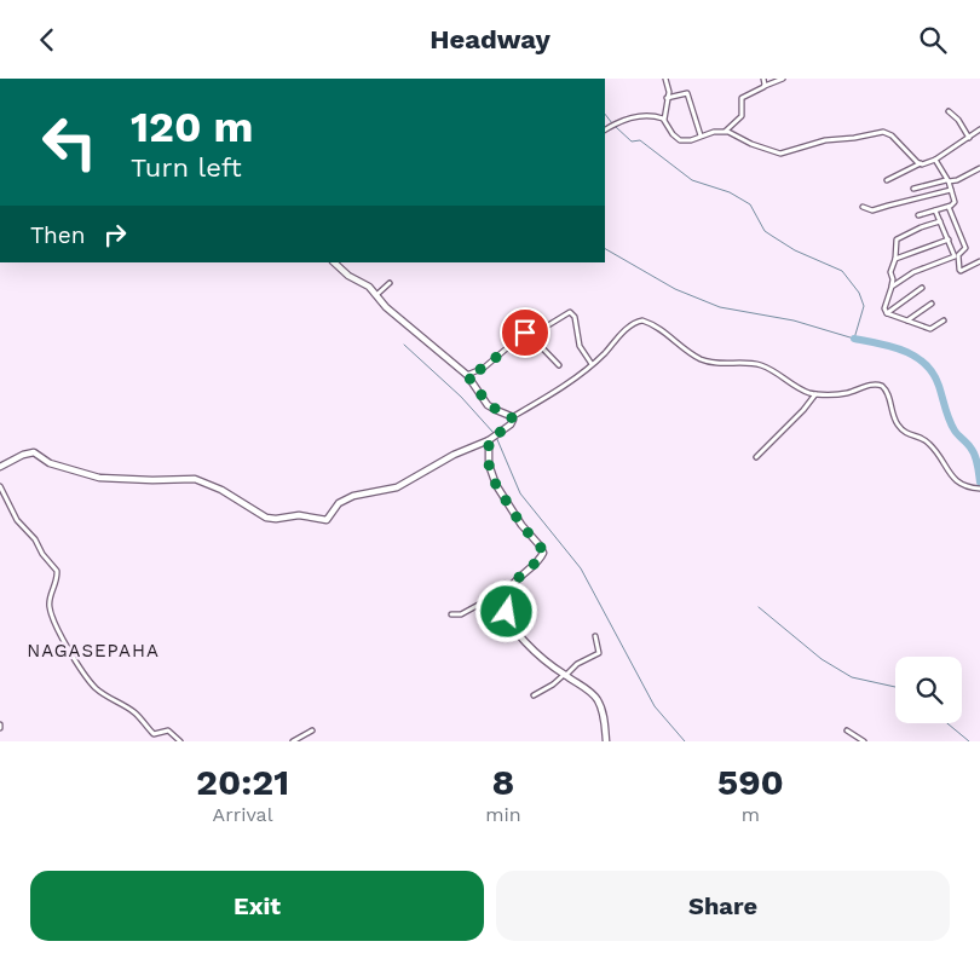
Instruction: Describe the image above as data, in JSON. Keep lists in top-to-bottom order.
{
  "districts": ["NAGASEPAHA"],
  "page": {
    "header": "Headway",
    "turn": ["120 m", "Turn left"],
    "then": "Then",
    "eta": [
      "20:21",
      "Arrival",
      "8",
      "min",
      "590",
      "m"
    ],
    "buttons": ["Exit", "Share"]
  }
}
